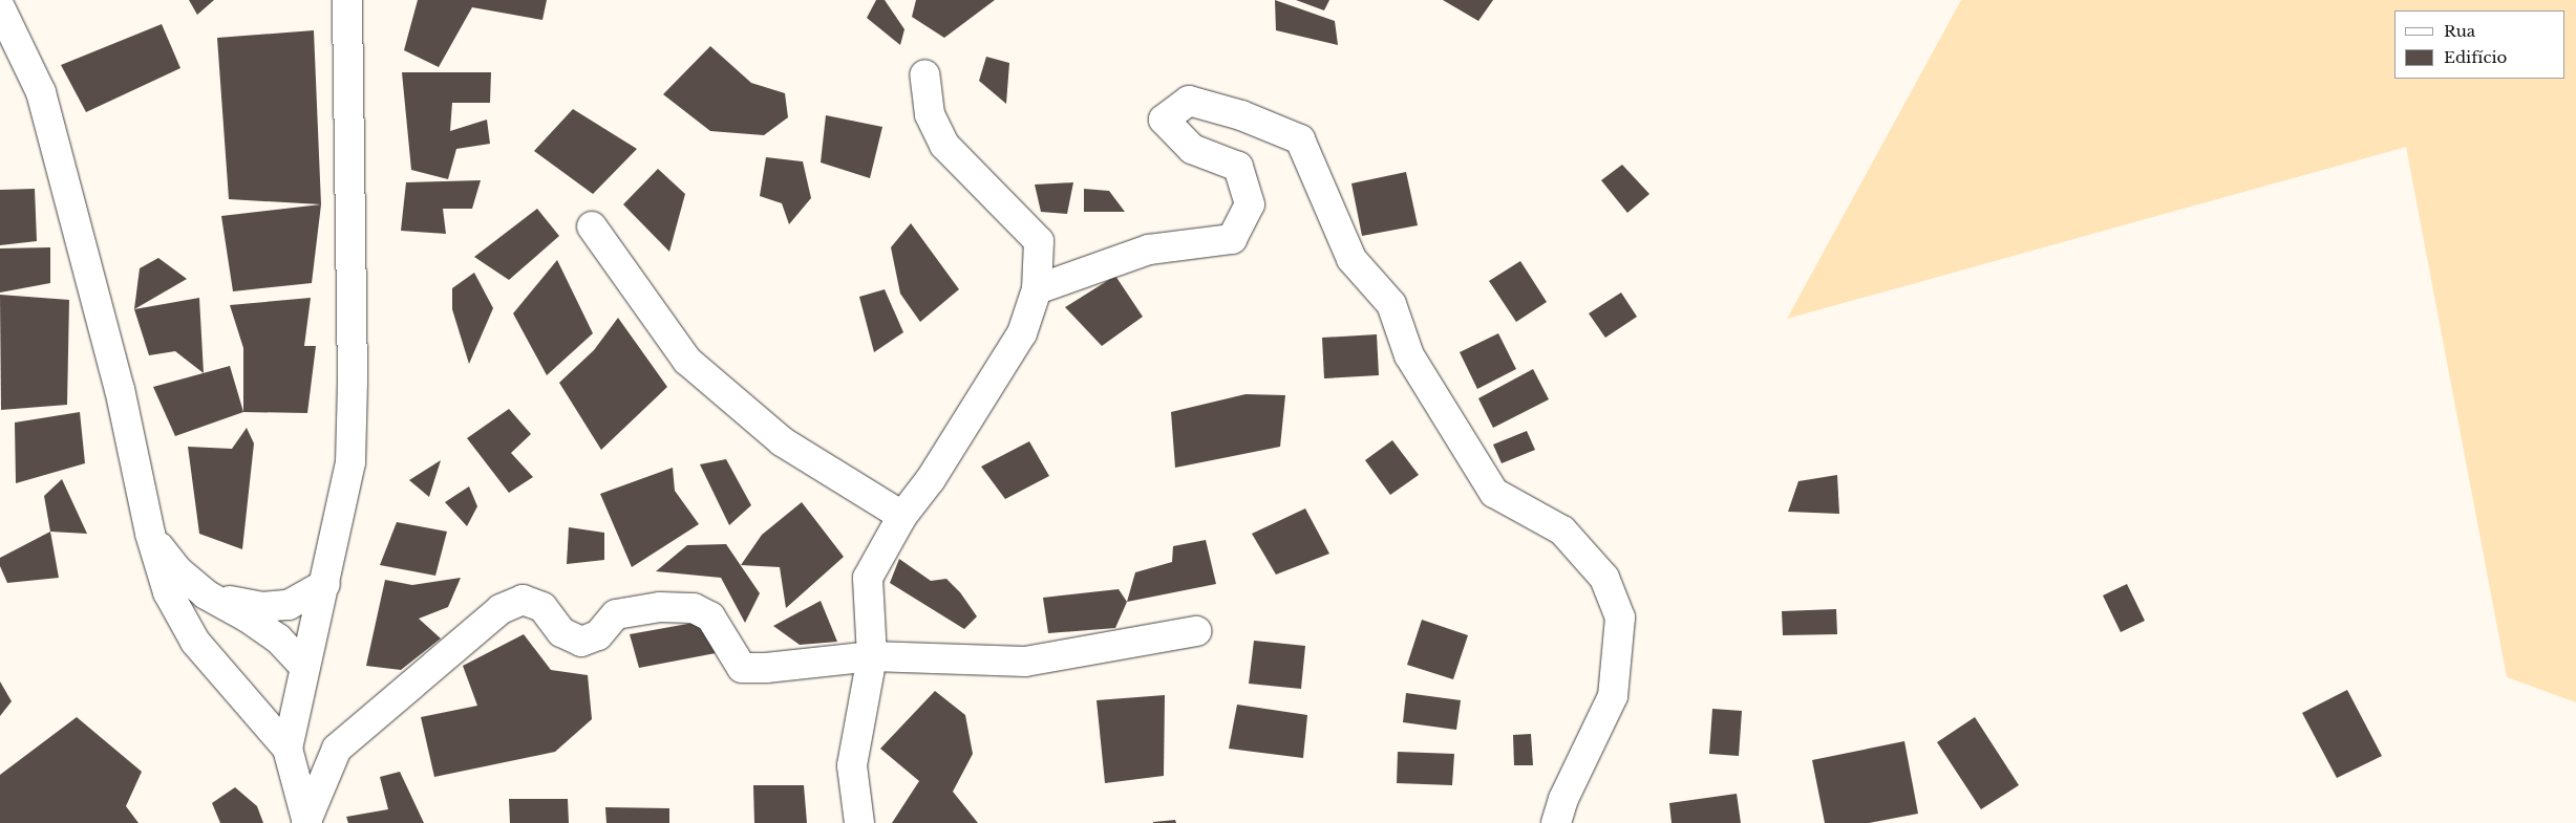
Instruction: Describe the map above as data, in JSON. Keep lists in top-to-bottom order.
{
  "legend": ["Rua", "Edifício"]
}
